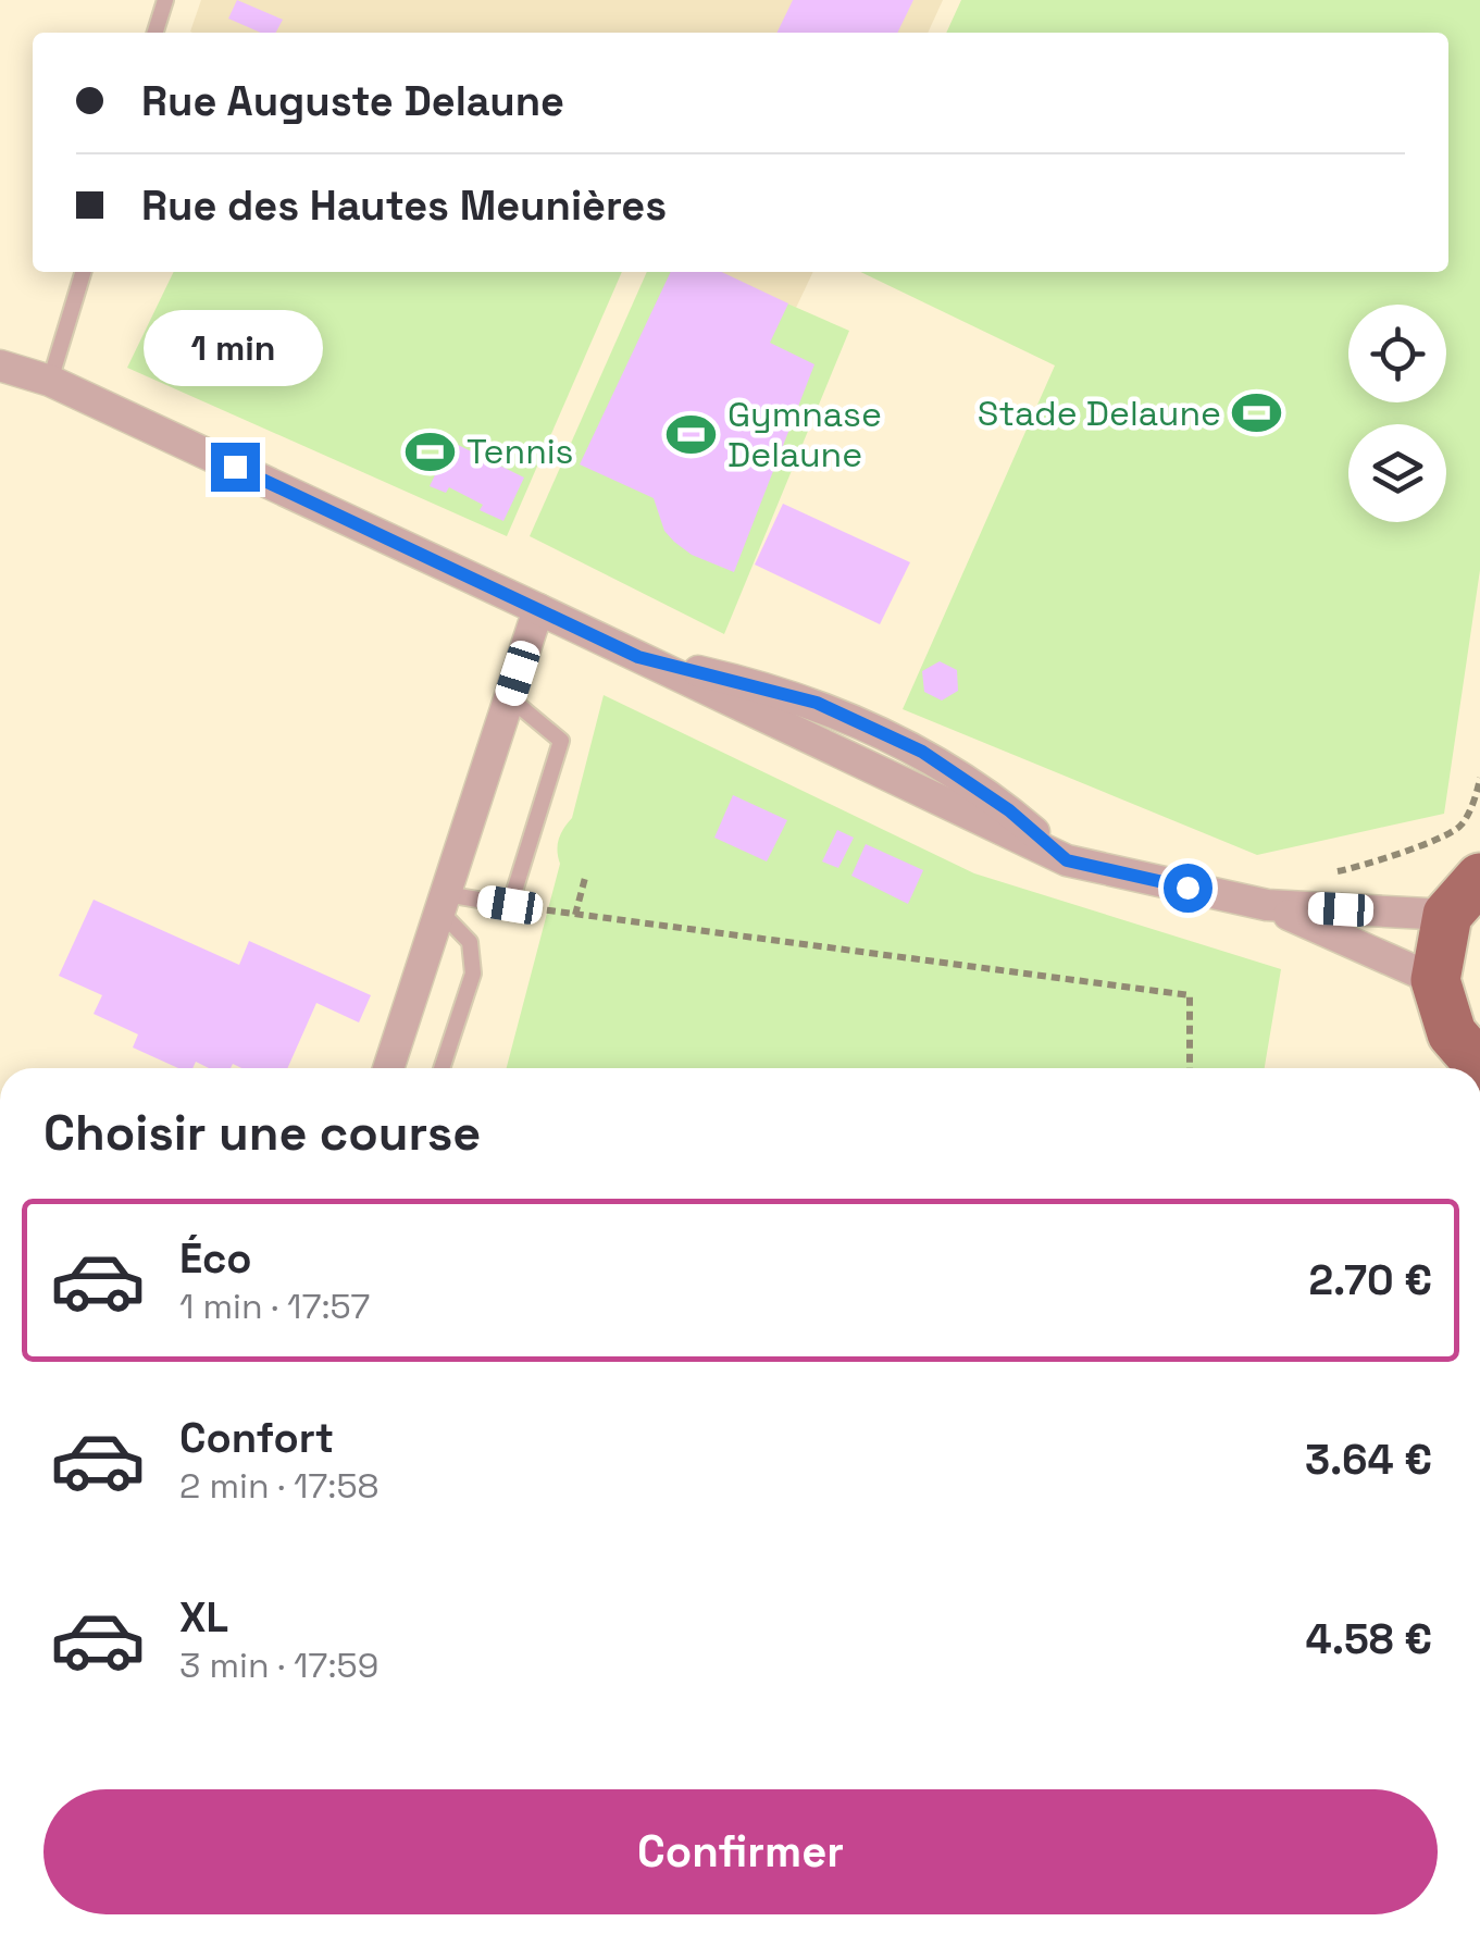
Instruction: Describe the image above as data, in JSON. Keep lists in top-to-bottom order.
{
  "places": {
    "sports": ["Stade Delaune", "Gymnase Delaune", "Tennis"]
  },
  "page": {
    "banner": ["Rue Auguste Delaune", "Rue des Hautes Meunières"],
    "bubble": "1 min",
    "heading": "Choisir une course",
    "list": [
      {
        "name": "Éco",
        "note": "1 min · 17:57",
        "value": "2.70 €"
      },
      {
        "name": "Confort",
        "note": "2 min · 17:58",
        "value": "3.64 €"
      },
      {
        "name": "XL",
        "note": "3 min · 17:59",
        "value": "4.58 €"
      }
    ],
    "buttons": "Confirmer"
  }
}
